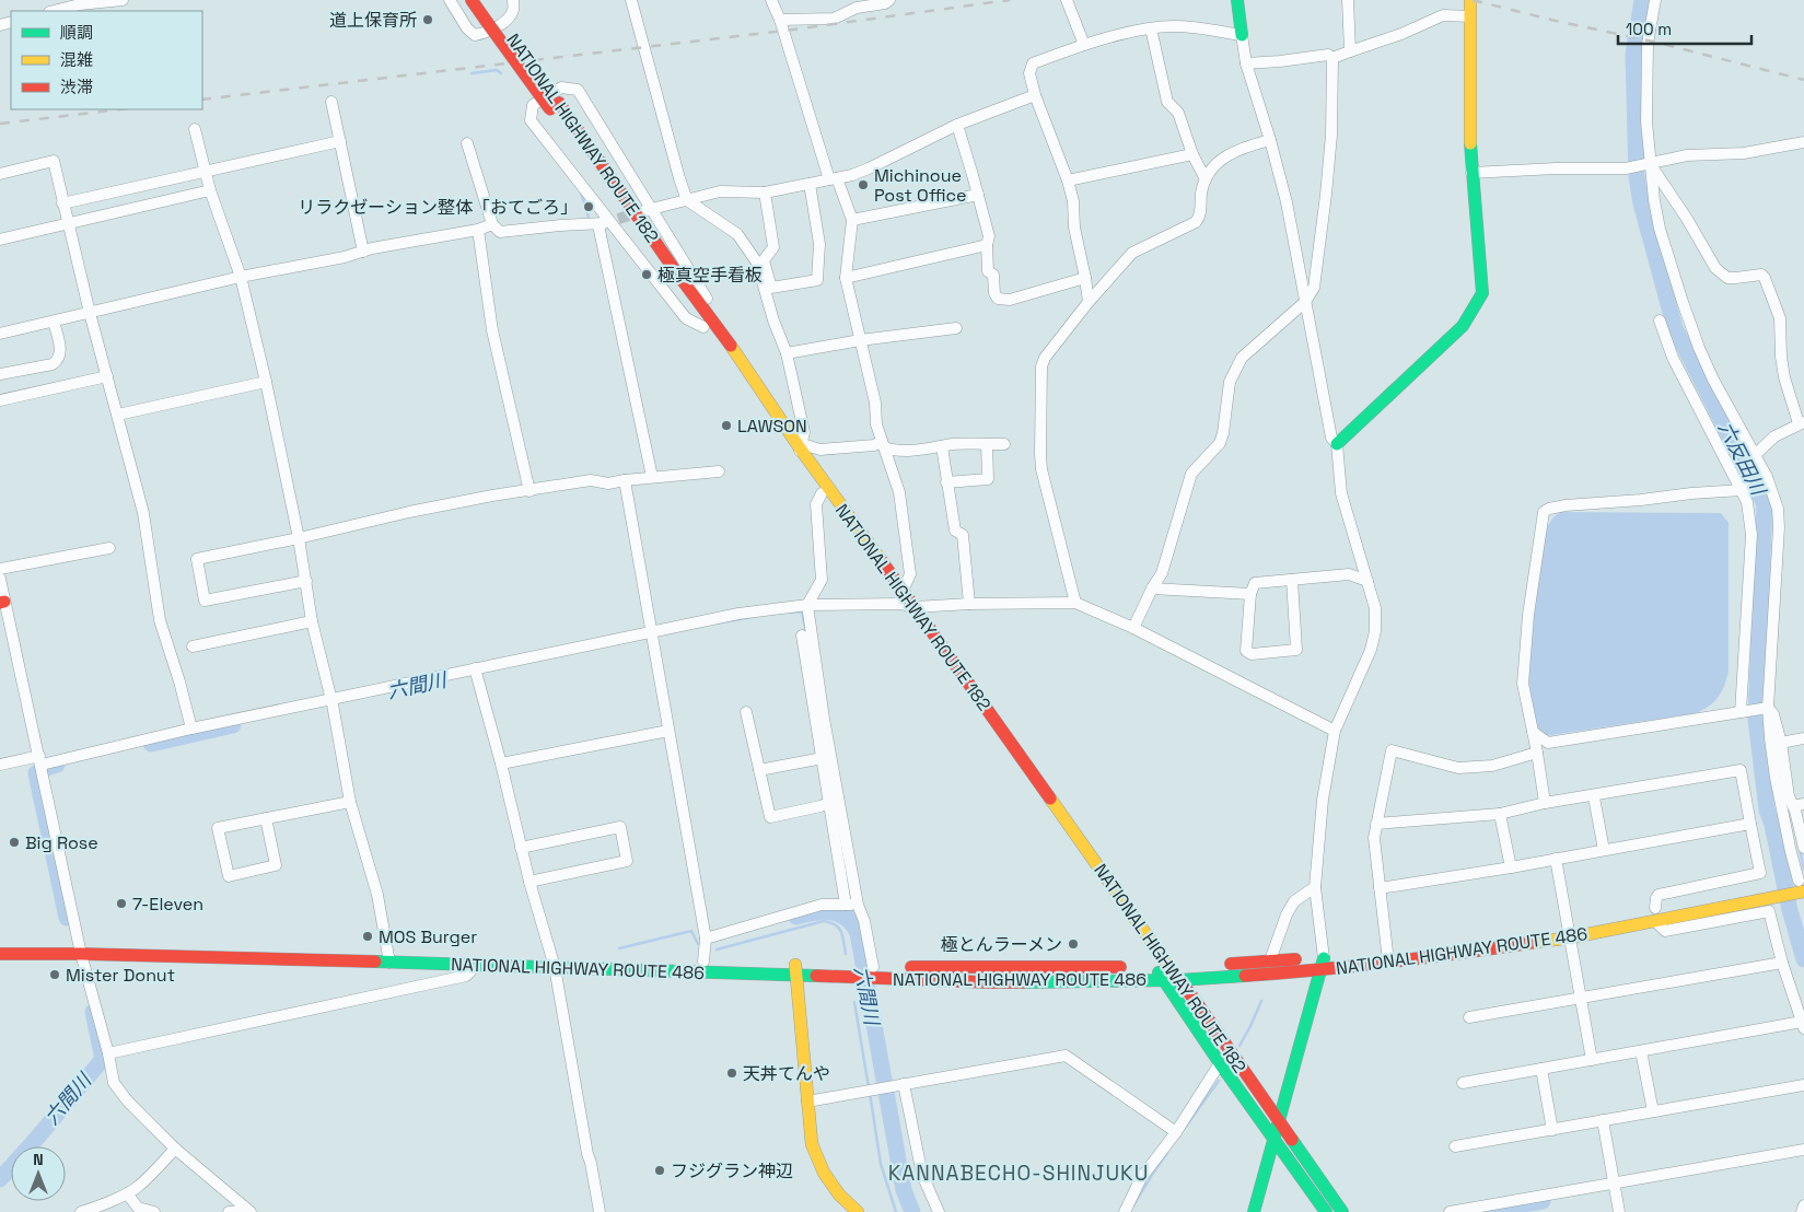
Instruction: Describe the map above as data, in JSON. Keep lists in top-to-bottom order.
{
  "streets": {
    "main road": ["NATIONAL HIGHWAY ROUTE 182", "NATIONAL HIGHWAY ROUTE 486"]
  },
  "crossings": [
    ["NATIONAL HIGHWAY ROUTE 182", "NATIONAL HIGHWAY ROUTE 486"]
  ],
  "districts": ["KANNABECHO-SHINJUKU"],
  "water": ["六反田川", "六間川"],
  "places": [
    "道上保育所",
    "Michinoue Post Office",
    "リラクゼーション整体「おてごろ」",
    "極真空手看板",
    "LAWSON",
    "Big Rose",
    "7-Eleven",
    "MOS Burger",
    "極とんラーメン",
    "Mister Donut",
    "天丼てんや",
    "フジグラン神辺"
  ],
  "legend": ["順調", "混雑", "渋滞"],
  "scale_bar": "100 m",
  "north": "top"
}
